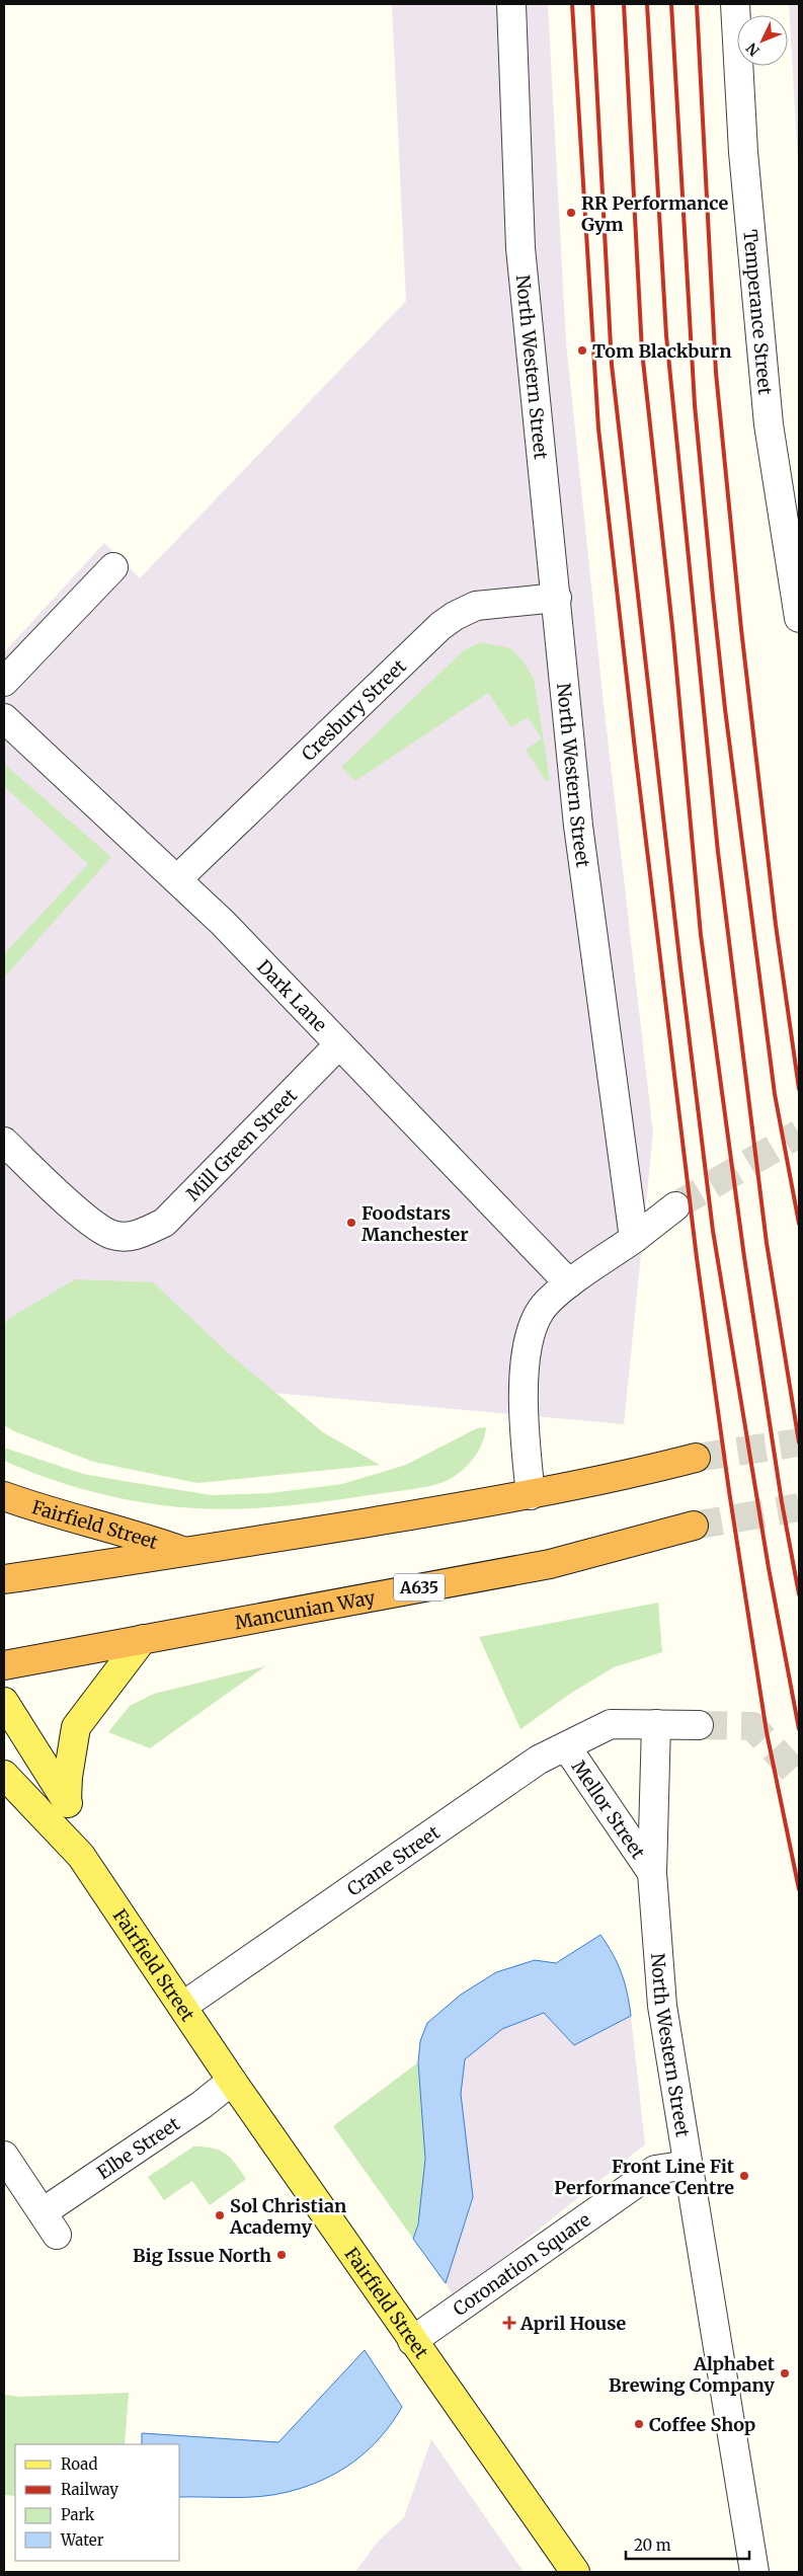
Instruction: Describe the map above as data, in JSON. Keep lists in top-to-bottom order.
{
  "streets": {
    "highway": ["Fairfield Street", "A635", "Mancunian Way"],
    "street": [
      "Temperance Street",
      "North Western Street",
      "Cresbury Street",
      "Dark Lane",
      "Mill Green Street",
      "Mellor Street",
      "Crane Street",
      "Elbe Street",
      "Coronation Square"
    ]
  },
  "crossings": [
    ["North Western Street", "Cresbury Street"],
    ["North Western Street", "Mellor Street"],
    ["North Western Street", "Crane Street"],
    ["North Western Street", "Coronation Square"],
    ["Cresbury Street", "Dark Lane"],
    ["Dark Lane", "Mill Green Street"],
    ["Fairfield Street", "Crane Street"],
    ["Fairfield Street", "Elbe Street"],
    ["Fairfield Street", "Coronation Square"],
    ["Mellor Street", "Crane Street"]
  ],
  "places": {
    "other": [
      "RR Performance Gym",
      "Tom Blackburn",
      "Foodstars Manchester",
      "Front Line Fit Performance Centre",
      "Sol Christian Academy",
      "Big Issue North",
      "Alphabet Brewing Company",
      "Coffee Shop"
    ],
    "health": ["April House"]
  },
  "legend": [
    "Road",
    "Railway",
    "Park",
    "Water"
  ],
  "scale_bar": "20 m",
  "north": "bottom left"
}
